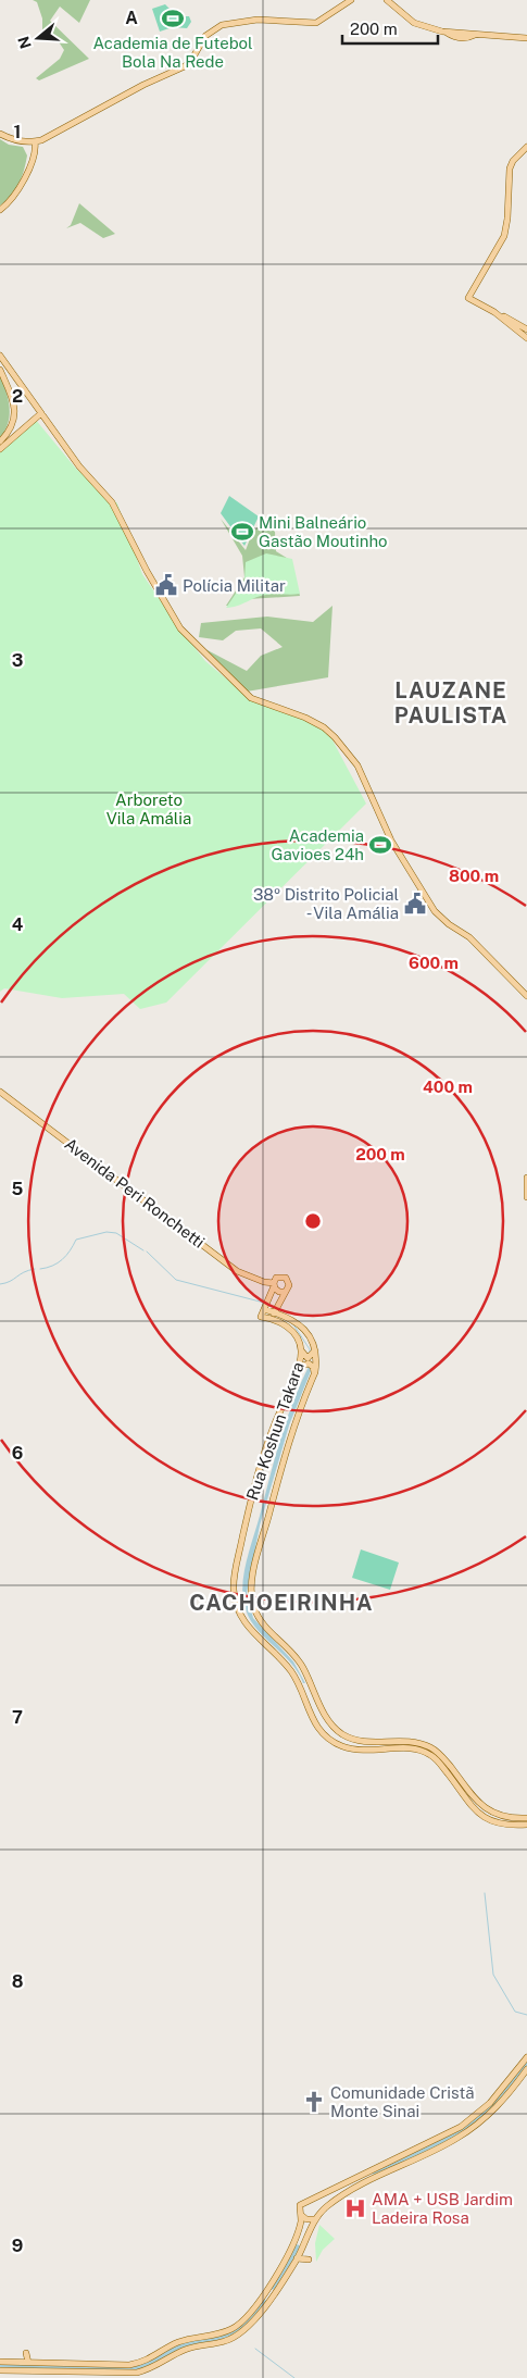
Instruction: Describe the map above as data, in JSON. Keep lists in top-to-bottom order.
{
  "streets": {
    "main road": ["Avenida Peri Ronchetti", "Rua Koshun Takara"]
  },
  "districts": ["LAUZANE PAULISTA", "CACHOEIRINHA"],
  "parks": ["Arboreto Vila Amália"],
  "places": {
    "sports": ["Academia de Futebol Bola Na Rede", "Mini Balneário Gastão Moutinho", "Academia Gavioes 24h"],
    "public building": ["Polícia Militar", "38º Distrito Policial - Vila Amália"],
    "church": ["Comunidade Cristã Monte Sinai"],
    "hospital": ["AMA + USB Jardim Ladeira Rosa"]
  },
  "scale_bar": "200 m",
  "north": "left",
  "grid": {
    "columns": ["A"],
    "rows": [
      "1",
      "2",
      "3",
      "4",
      "5",
      "6",
      "7",
      "8",
      "9"
    ]
  },
  "rings": [
    "800 m",
    "600 m",
    "400 m",
    "200 m"
  ]
}
